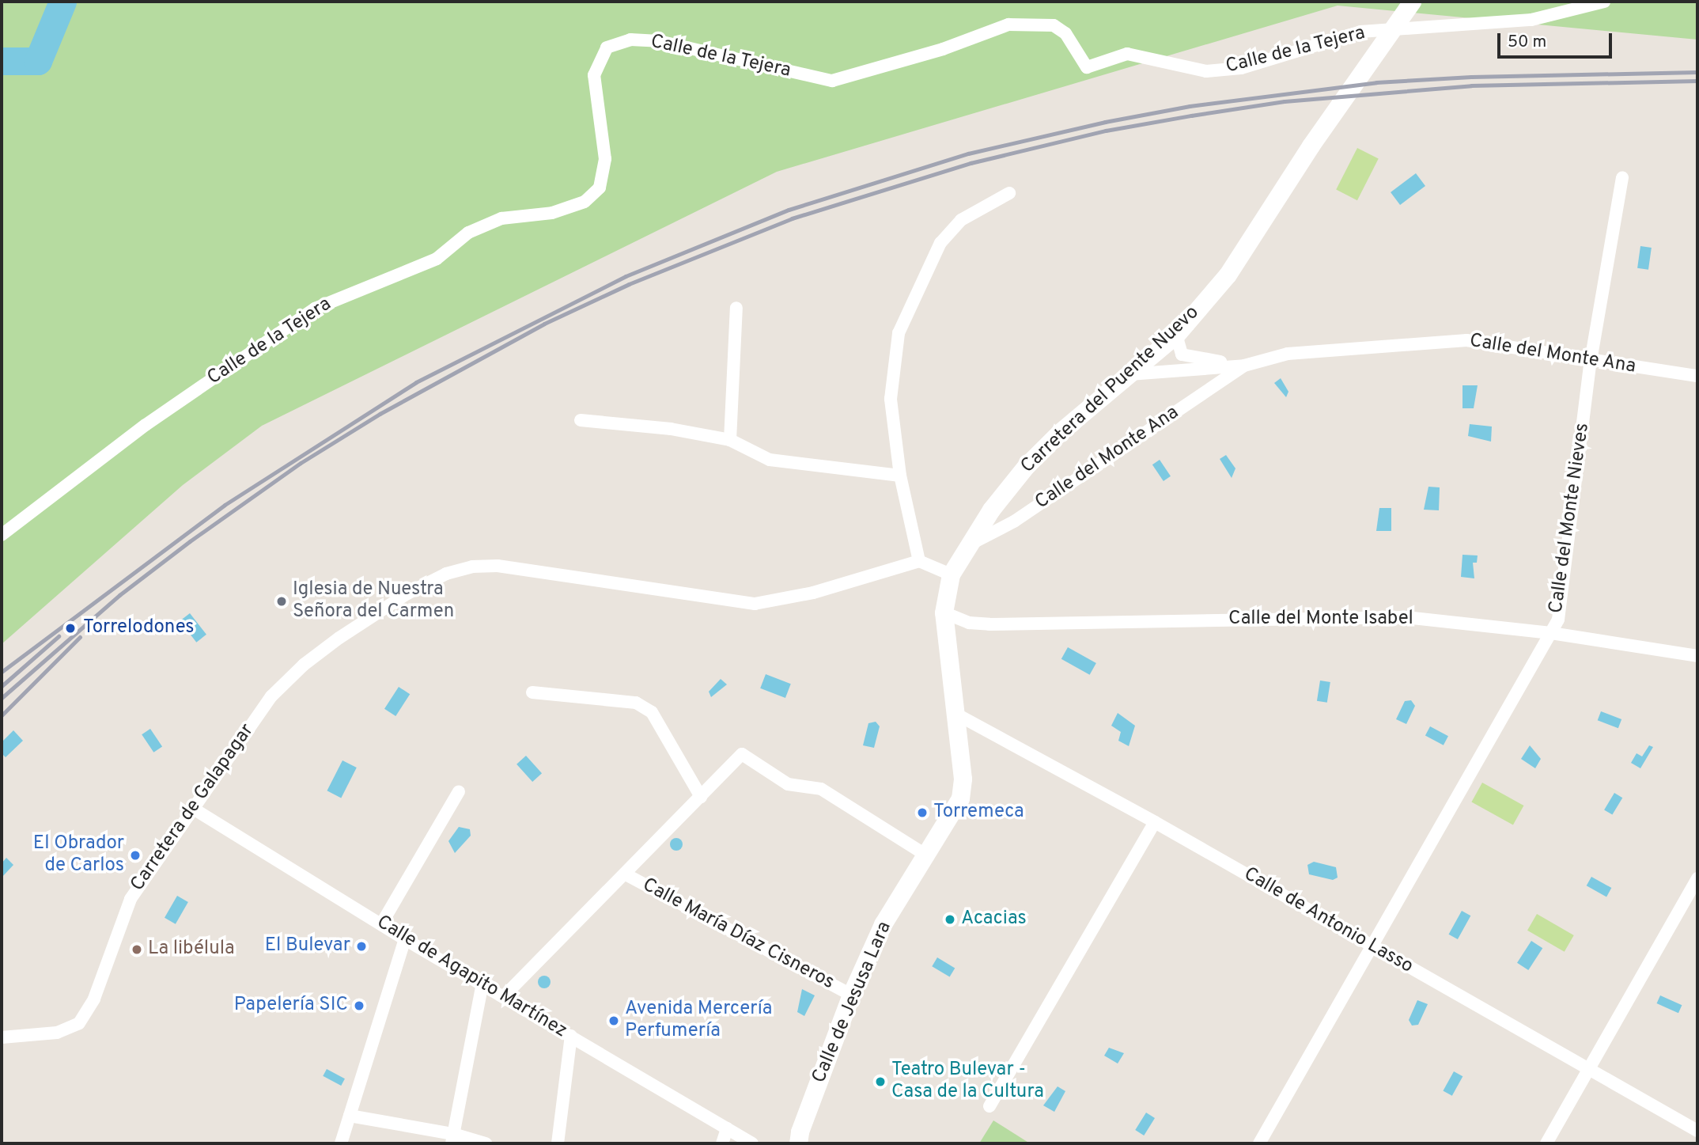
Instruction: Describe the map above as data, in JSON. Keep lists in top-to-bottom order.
{
  "streets": {
    "main road": ["Carretera del Puente Nuevo", "Calle de Jesusa Lara"],
    "street": [
      "Calle de la Tejera",
      "Calle del Monte Ana",
      "Calle del Monte Nieves",
      "Calle del Monte Isabel",
      "Carretera de Galapagar",
      "Calle de Antonio Lasso",
      "Calle María Díaz Cisneros",
      "Calle de Agapito Martínez"
    ]
  },
  "crossings": [
    ["Calle del Monte Ana", "Carretera del Puente Nuevo"],
    ["Calle del Monte Ana", "Calle del Monte Nieves"],
    ["Carretera del Puente Nuevo", "Calle del Monte Isabel"],
    ["Carretera del Puente Nuevo", "Calle de Antonio Lasso"],
    ["Carretera del Puente Nuevo", "Calle de Jesusa Lara"],
    ["Calle del Monte Nieves", "Calle del Monte Isabel"],
    ["Calle del Monte Nieves", "Calle de Antonio Lasso"],
    ["Carretera de Galapagar", "Calle de Agapito Martínez"],
    ["Calle María Díaz Cisneros", "Calle de Jesusa Lara"]
  ],
  "places": [
    "Iglesia de Nuestra Señora del Carmen",
    "Torrelodones",
    "Torremeca",
    "El Obrador de Carlos",
    "Acacias",
    "El Bulevar",
    "La libélula",
    "Papelería SIC",
    "Avenida Mercería Perfumería",
    "Teatro Bulevar - Casa de la Cultura"
  ],
  "scale_bar": "50 m"
}
